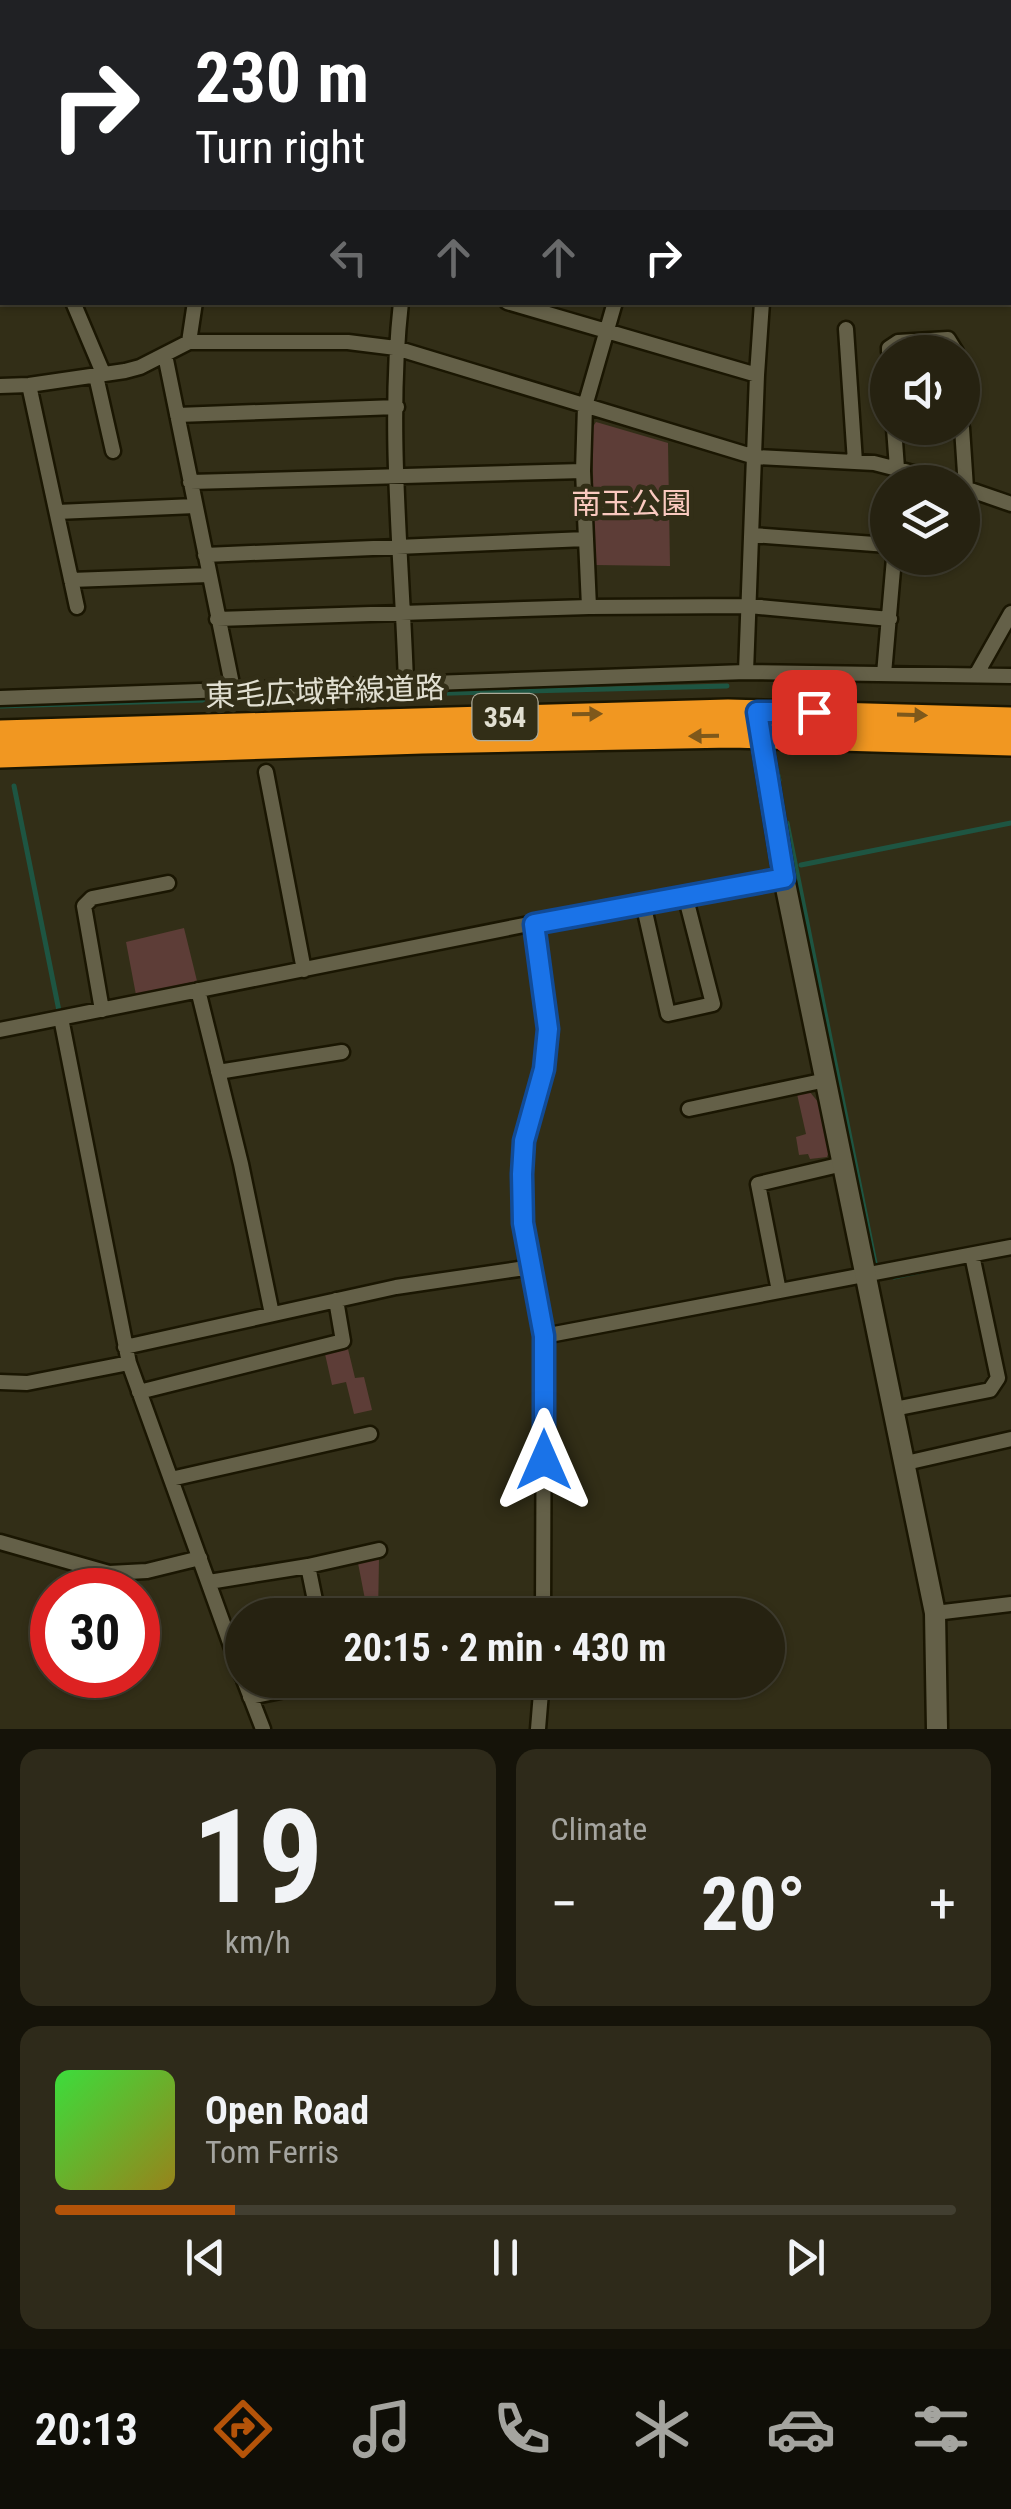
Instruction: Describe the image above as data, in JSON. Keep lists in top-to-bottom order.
{
  "streets": {
    "highway": ["東毛広域幹線道路", "354"]
  },
  "parks": ["南玉公園"],
  "page": {
    "turn": ["230 m", "Turn right"],
    "limit": "30",
    "trip": "20:15 · 2 min · 430 m",
    "tile": [
      ["19", "km/h"],
      "Climate"
    ],
    "heat": ["−", "20°", "+"],
    "song": ["Open Road", "Tom Ferris"],
    "tabs": "20:13"
  }
}
